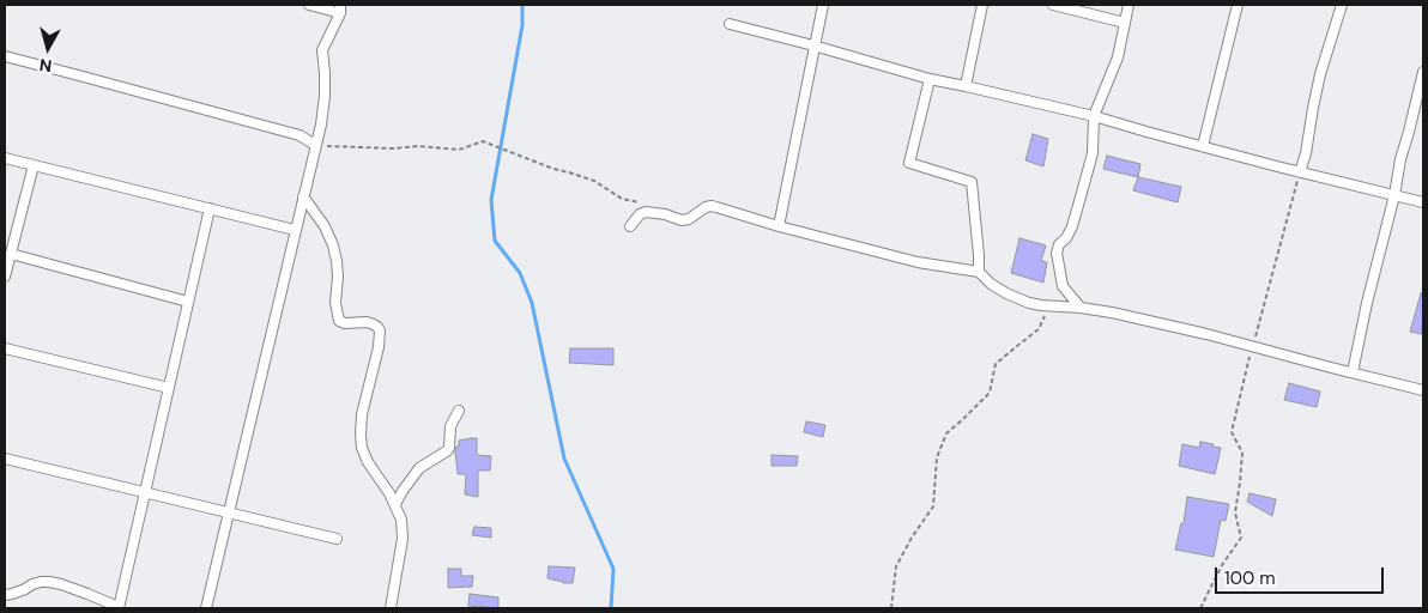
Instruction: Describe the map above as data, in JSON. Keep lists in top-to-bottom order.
{
  "scale_bar": "100 m",
  "north": "bottom"
}
